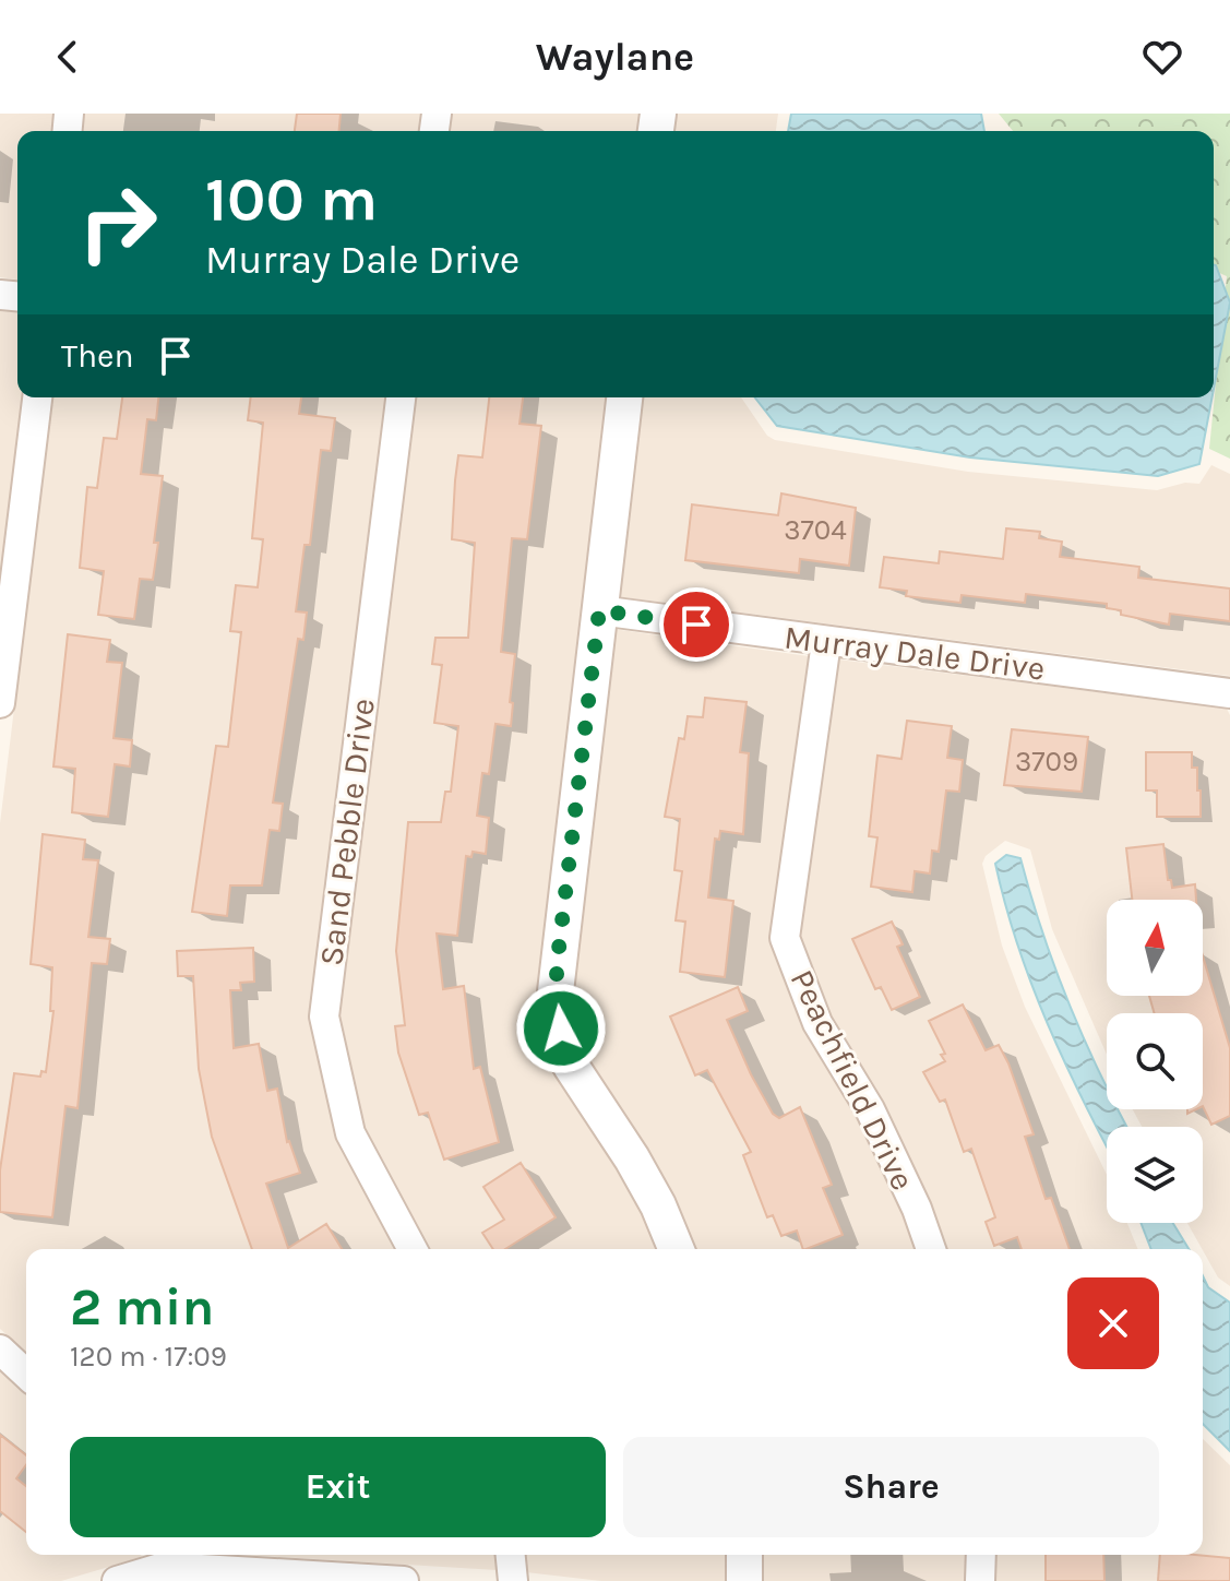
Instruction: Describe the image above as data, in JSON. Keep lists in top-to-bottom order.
{
  "streets": {
    "street": ["Murray Dale Drive", "Sand Pebble Drive", "Peachfield Drive"]
  },
  "crossings": [
    ["Murray Dale Drive", "Peachfield Drive"]
  ],
  "house_numbers": ["3704", "3709"],
  "north": "top",
  "page": {
    "header": "Waylane",
    "turn": ["100 m", "Murray Dale Drive"],
    "then": "Then",
    "heading": ["2 min", "120 m · 17:09"],
    "buttons": ["Exit", "Share"]
  }
}
